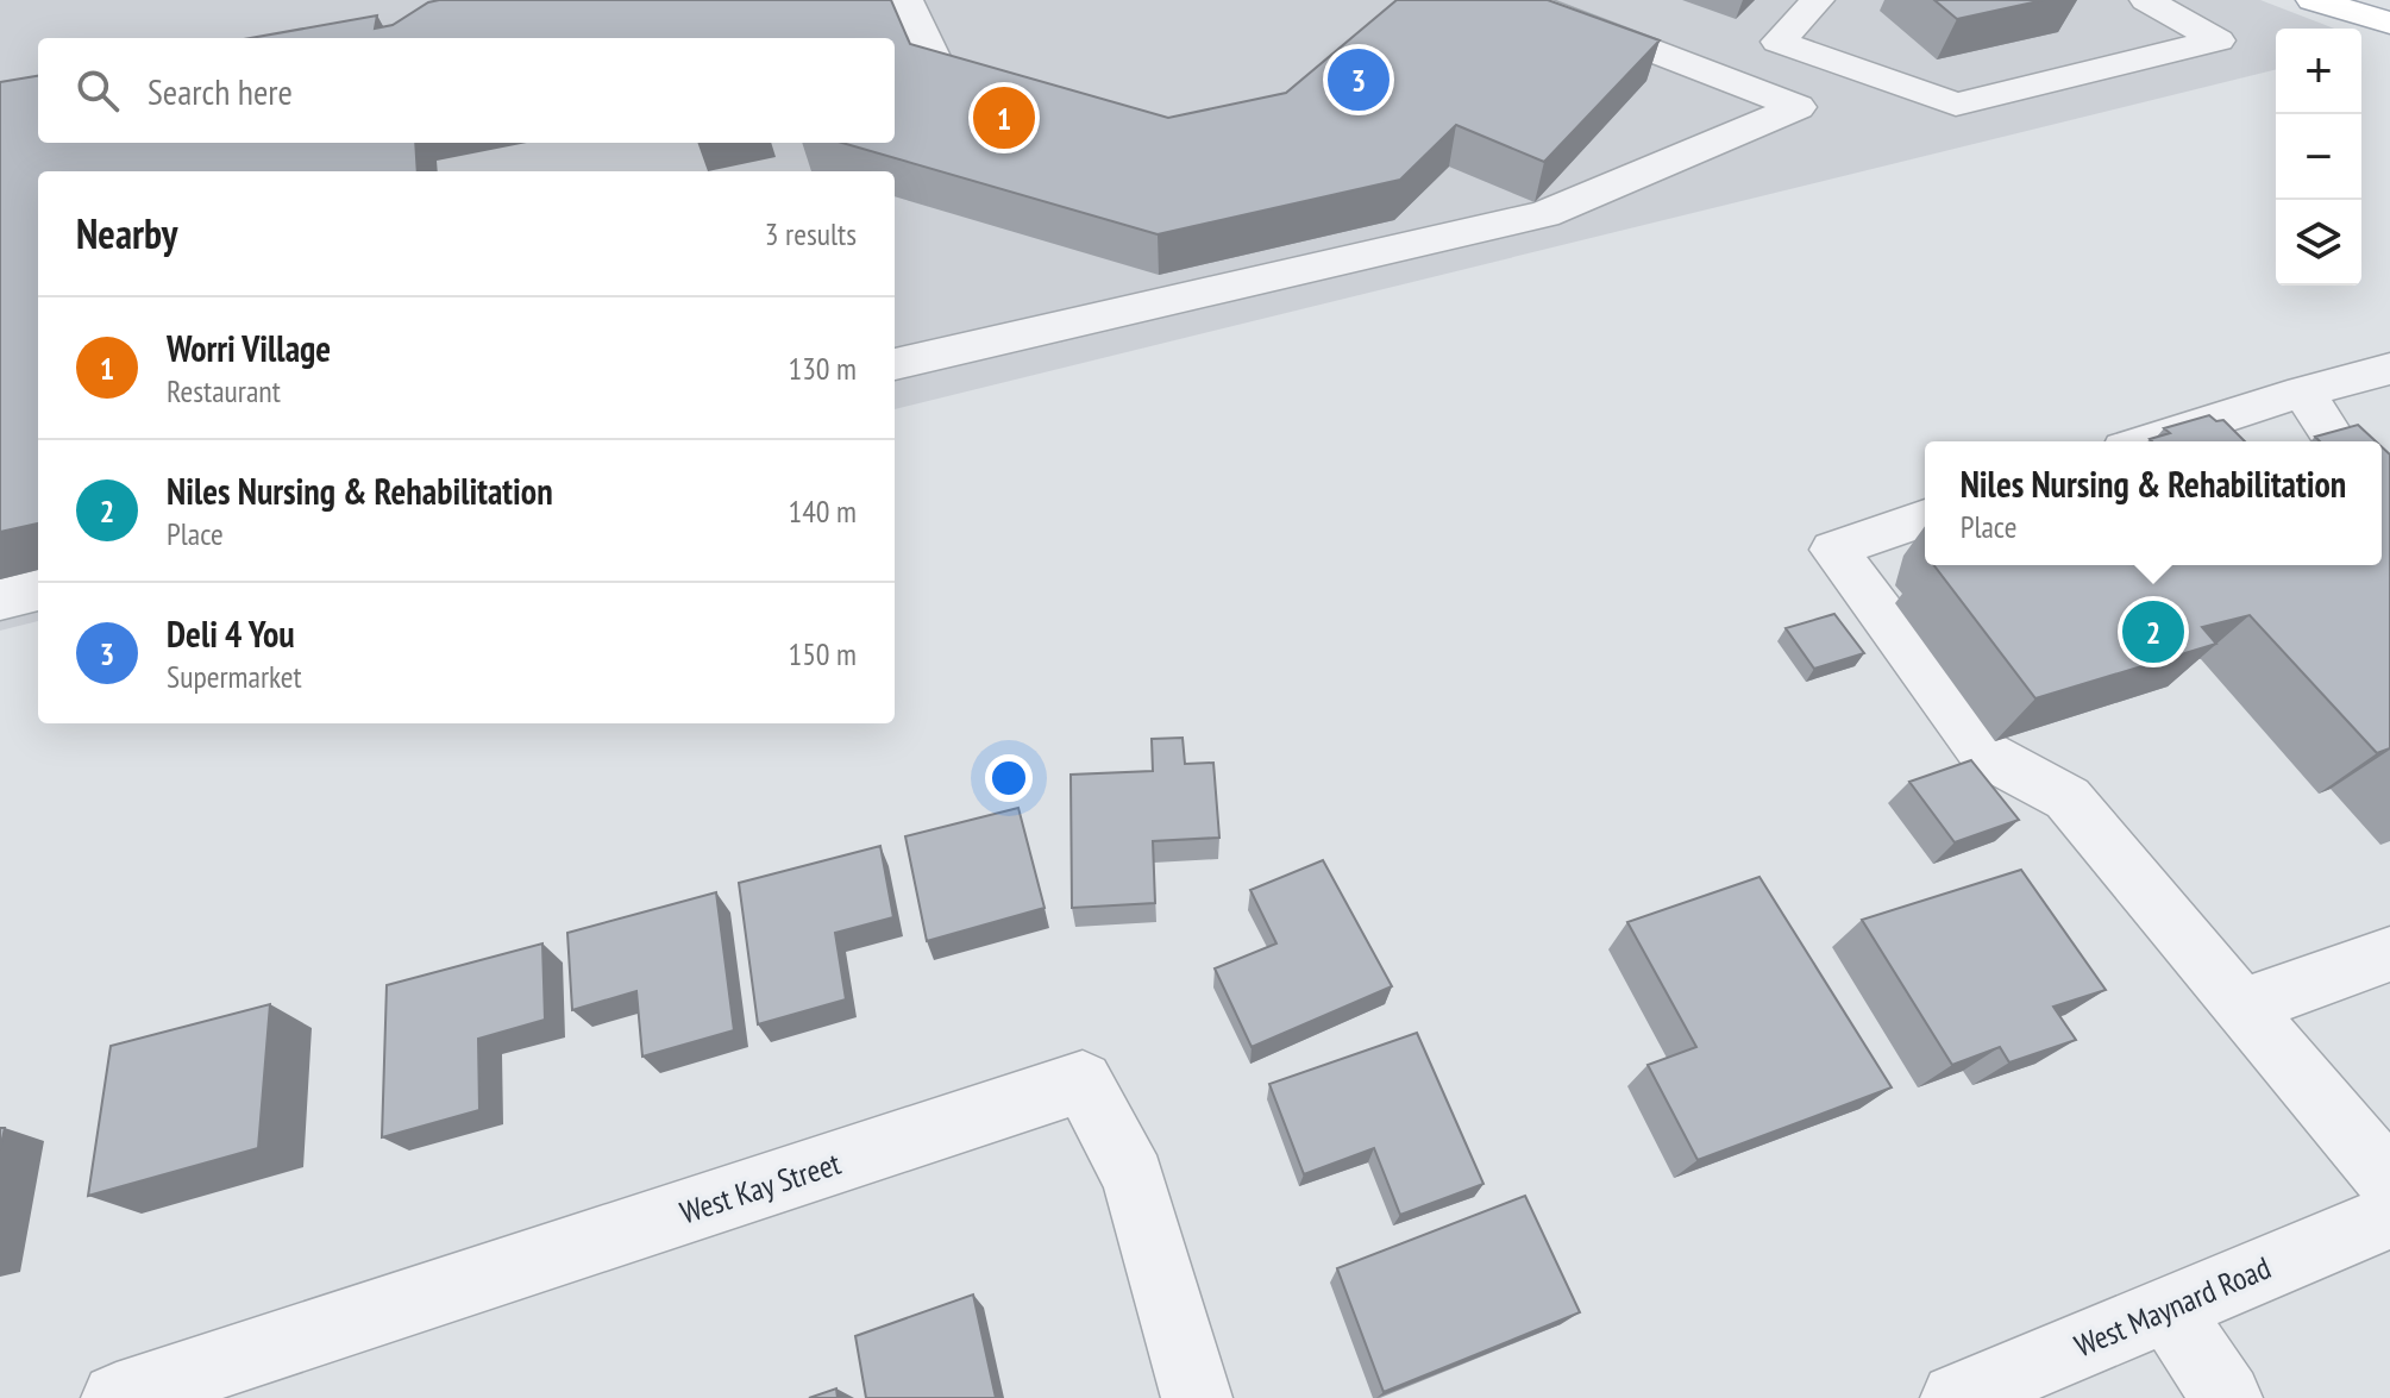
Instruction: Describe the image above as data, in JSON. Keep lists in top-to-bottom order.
{
  "streets": {
    "street": ["West Kay Street", "West Maynard Road"]
  },
  "page": {
    "map_buttons": ["+", "−"],
    "search": "Search here",
    "pins": ["3", "1", "2"],
    "heading": ["Nearby", "3 results"],
    "list": [
      {
        "mark": "1",
        "name": "Worri Village",
        "note": "Restaurant",
        "value": "130 m"
      },
      {
        "mark": "2",
        "name": "Niles Nursing & Rehabilitation",
        "note": "Place",
        "value": "140 m"
      },
      {
        "mark": "3",
        "name": "Deli 4 You",
        "note": "Supermarket",
        "value": "150 m"
      }
    ],
    "popup": ["Niles Nursing & Rehabilitation", "Place"]
  }
}
